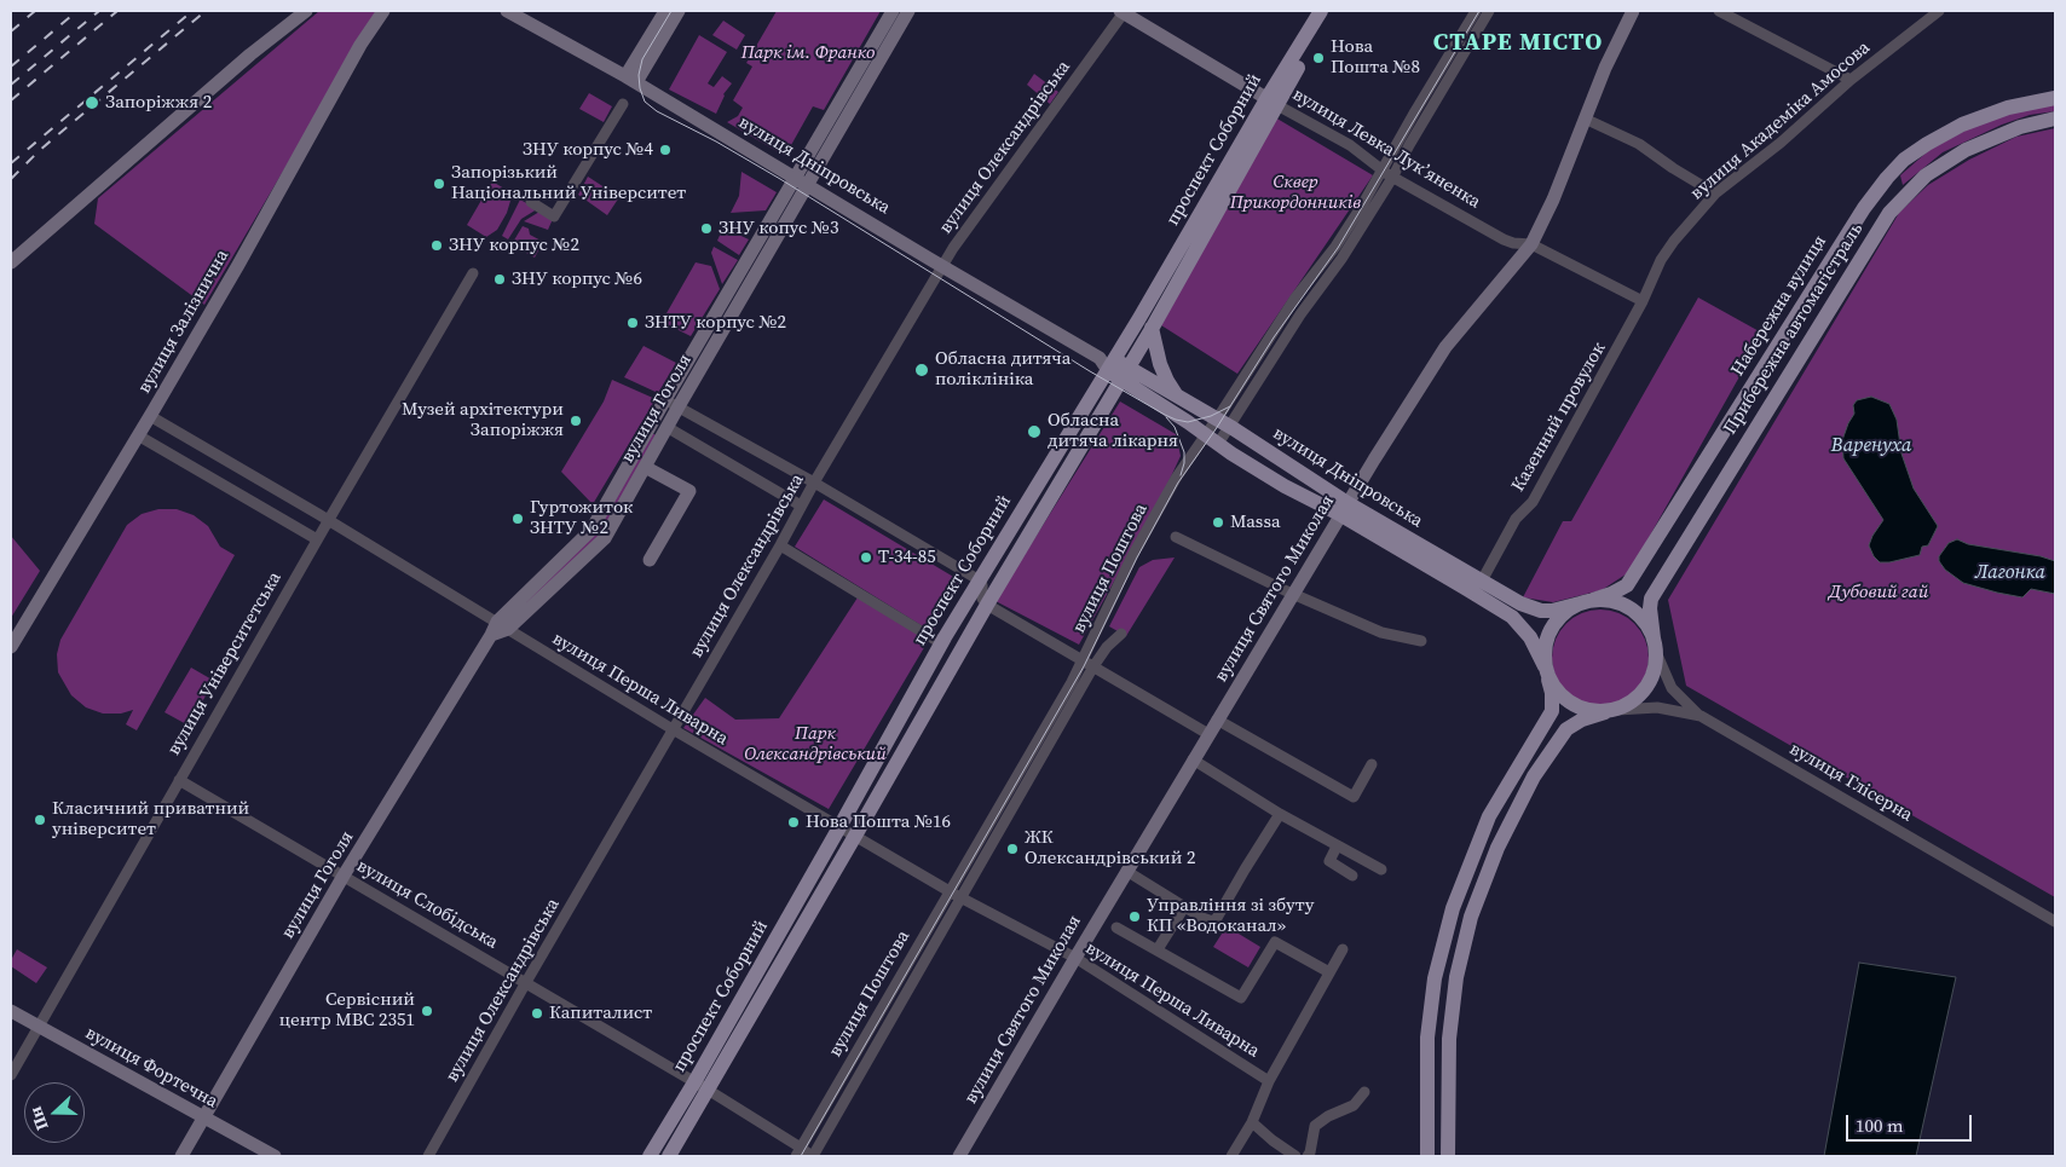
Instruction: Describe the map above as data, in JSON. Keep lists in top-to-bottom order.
{
  "streets": {
    "main road": [
      "проспект Соборний",
      "вулиця Дніпровська",
      "Набережна вулиця",
      "Прибережна автомагістраль"
    ],
    "street": [
      "вулиця Академіка Амосова",
      "вулиця Олександрівська",
      "вулиця Левка Лукʼяненка",
      "вулиця Залізнична",
      "вулиця Гоголя",
      "Казенний провулок",
      "вулиця Поштова",
      "вулиця Святого Миколая",
      "вулиця Університетська",
      "вулиця Перша Ливарна",
      "вулиця Глісерна",
      "вулиця Слобідська",
      "вулиця Фортечна"
    ]
  },
  "crossings": [
    ["вулиця Академіка Амосова", "вулиця Левка Лукʼяненка"],
    ["вулиця Академіка Амосова", "Казенний провулок"],
    ["вулиця Олександрівська", "вулиця Левка Лукʼяненка"],
    ["вулиця Олександрівська", "вулиця Дніпровська"],
    ["вулиця Олександрівська", "вулиця Перша Ливарна"],
    ["вулиця Олександрівська", "вулиця Слобідська"],
    ["вулиця Левка Лукʼяненка", "проспект Соборний"],
    ["вулиця Левка Лукʼяненка", "Казенний провулок"],
    ["вулиця Левка Лукʼяненка", "вулиця Поштова"],
    ["вулиця Левка Лукʼяненка", "вулиця Святого Миколая"],
    ["проспект Соборний", "вулиця Дніпровська"],
    ["проспект Соборний", "вулиця Перша Ливарна"],
    ["проспект Соборний", "вулиця Слобідська"],
    ["вулиця Дніпровська", "Набережна вулиця"],
    ["вулиця Дніпровська", "Прибережна автомагістраль"],
    ["вулиця Дніпровська", "вулиця Гоголя"],
    ["вулиця Дніпровська", "Казенний провулок"],
    ["вулиця Дніпровська", "вулиця Поштова"],
    ["вулиця Дніпровська", "вулиця Святого Миколая"],
    ["вулиця Дніпровська", "вулиця Глісерна"],
    ["Набережна вулиця", "Прибережна автомагістраль"],
    ["Набережна вулиця", "вулиця Глісерна"],
    ["вулиця Залізнична", "вулиця Перша Ливарна"],
    ["Прибережна автомагістраль", "вулиця Глісерна"],
    ["вулиця Гоголя", "вулиця Перша Ливарна"],
    ["вулиця Гоголя", "вулиця Слобідська"],
    ["вулиця Гоголя", "вулиця Фортечна"],
    ["вулиця Поштова", "вулиця Перша Ливарна"],
    ["вулиця Поштова", "вулиця Слобідська"],
    ["вулиця Святого Миколая", "вулиця Перша Ливарна"],
    ["вулиця Університетська", "вулиця Перша Ливарна"],
    ["вулиця Університетська", "вулиця Слобідська"],
    ["вулиця Університетська", "вулиця Фортечна"]
  ],
  "districts": ["СТАРЕ МІСТО"],
  "water": ["Варенуха", "Лагонка"],
  "parks": [
    "Парк ім. Франко",
    "Сквер Прикордонників",
    "Дубовий гай",
    "Парк Олександрівський"
  ],
  "places": [
    "Нова Пошта №8",
    "Запоріжжя 2",
    "ЗНУ корпус №4",
    "Запорізький Національний Університет",
    "ЗНУ копус №3",
    "ЗНУ корпус №2",
    "ЗНУ корпус №6",
    "ЗНТУ корпус №2",
    "Обласна дитяча поліклініка",
    "Музей архітектури Запоріжжя",
    "Обласна дитяча лікарня",
    "Гуртожиток ЗНТУ №2",
    "Massa",
    "Т-34-85",
    "Класичний приватний університет",
    "Нова Пошта №16",
    "ЖК Олександрівський 2",
    "Управлiння зi збуту КП «Водоканал»",
    "Сервісний центр МВС 2351",
    "Капиталист"
  ],
  "scale_bar": "100 m",
  "north": "left"
}
